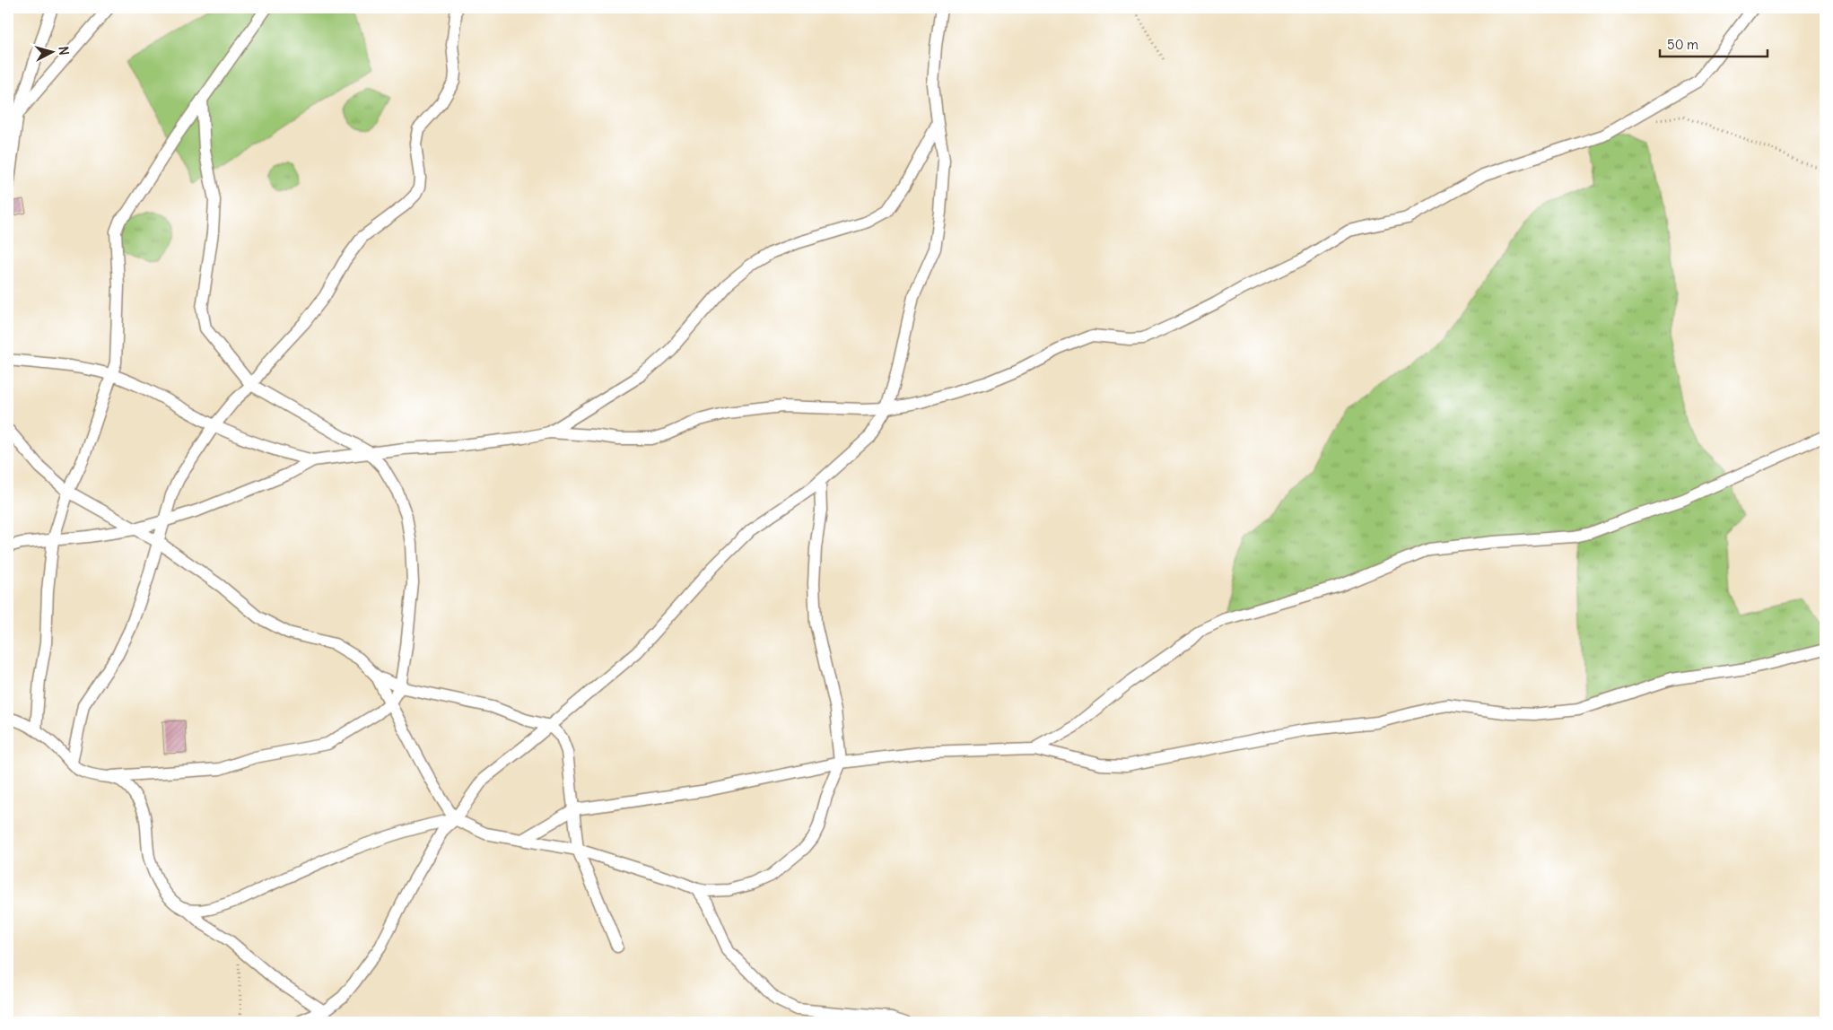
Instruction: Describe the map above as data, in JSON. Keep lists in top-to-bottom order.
{
  "scale_bar": "50 m",
  "north": "right"
}
